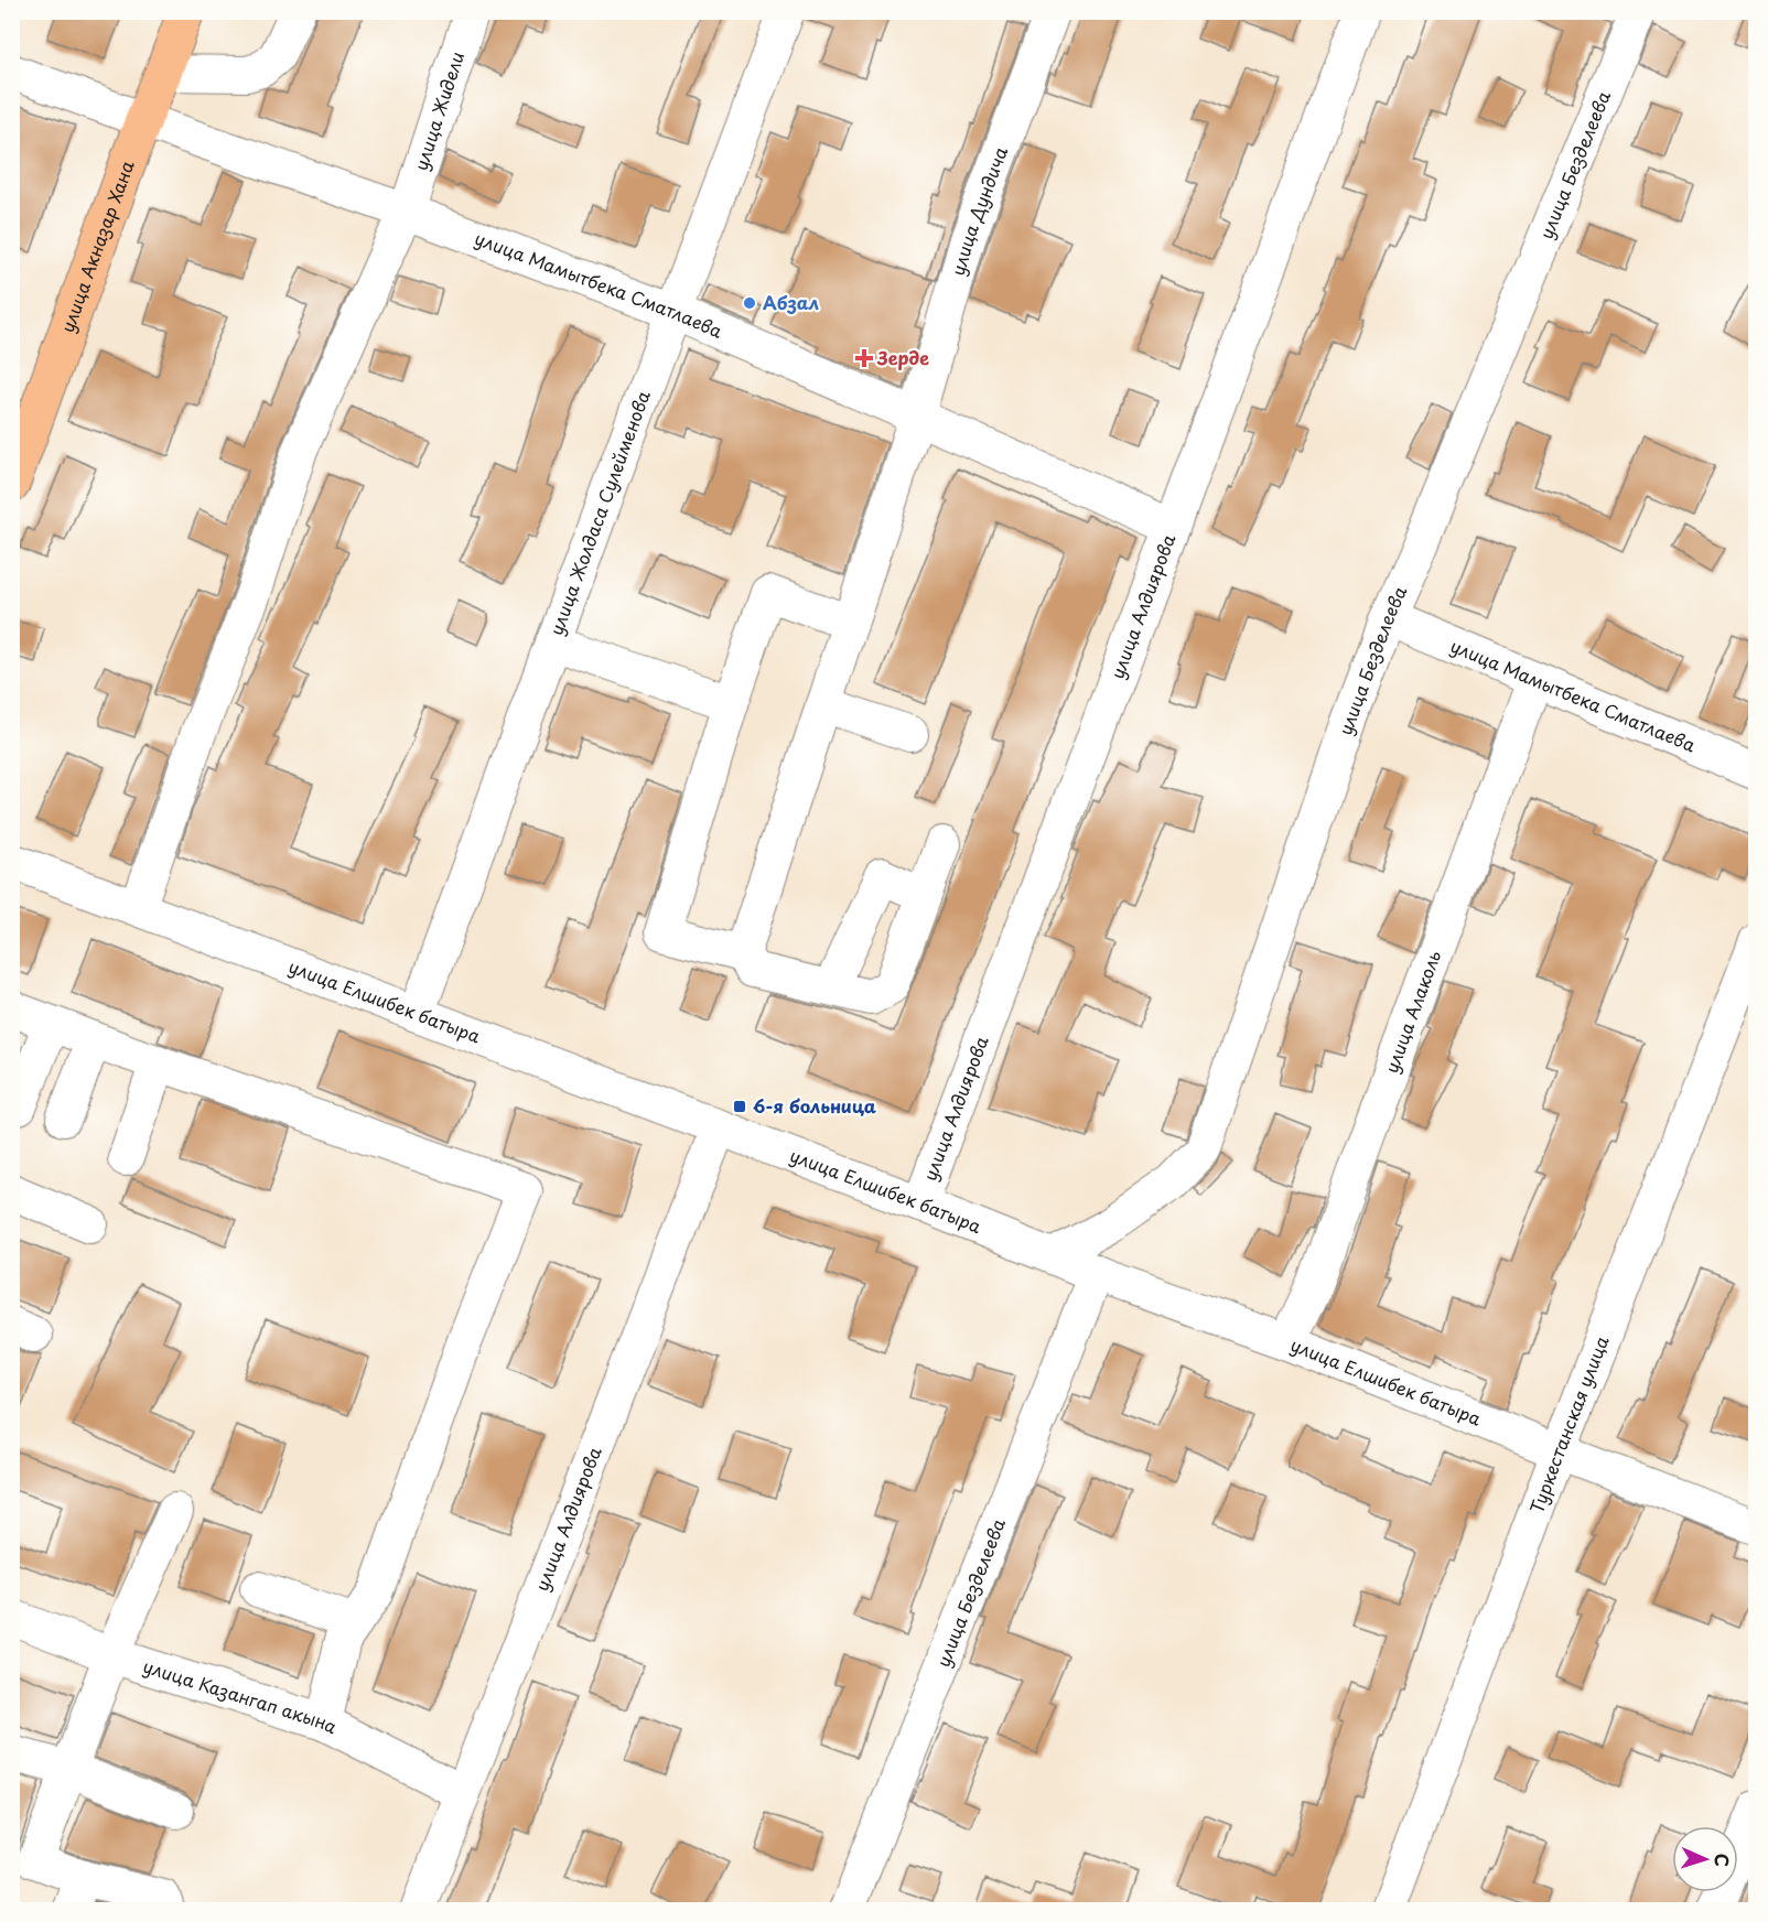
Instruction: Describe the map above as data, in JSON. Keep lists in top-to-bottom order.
{
  "streets": {
    "main road": ["улица Акназар Хана"],
    "street": [
      "улица Жидели",
      "улица Безделеева",
      "улица Дундича",
      "улица Мамытбека Сматлаева",
      "улица Жолдаса Сулейменова",
      "улица Алдиярова",
      "улица Елшибек батыра",
      "улица Алаколь",
      "Туркестанская улица",
      "улица Казангап акына"
    ]
  },
  "crossings": [
    ["улица Жидели", "улица Мамытбека Сматлаева"],
    ["улица Жидели", "улица Елшибек батыра"],
    ["улица Безделеева", "улица Мамытбека Сматлаева"],
    ["улица Безделеева", "улица Елшибек батыра"],
    ["улица Дундича", "улица Мамытбека Сматлаева"],
    ["улица Акназар Хана", "улица Мамытбека Сматлаева"],
    ["улица Мамытбека Сматлаева", "улица Жолдаса Сулейменова"],
    ["улица Мамытбека Сматлаева", "улица Алдиярова"],
    ["улица Мамытбека Сматлаева", "улица Алаколь"],
    ["улица Жолдаса Сулейменова", "улица Елшибек батыра"],
    ["улица Алдиярова", "улица Елшибек батыра"],
    ["улица Алдиярова", "улица Казангап акына"],
    ["улица Елшибек батыра", "улица Алаколь"],
    ["улица Елшибек батыра", "Туркестанская улица"]
  ],
  "places": {
    "other": ["Абзал"],
    "health": ["Зерде"],
    "transit": ["6-я больница"]
  },
  "north": "right"
}
